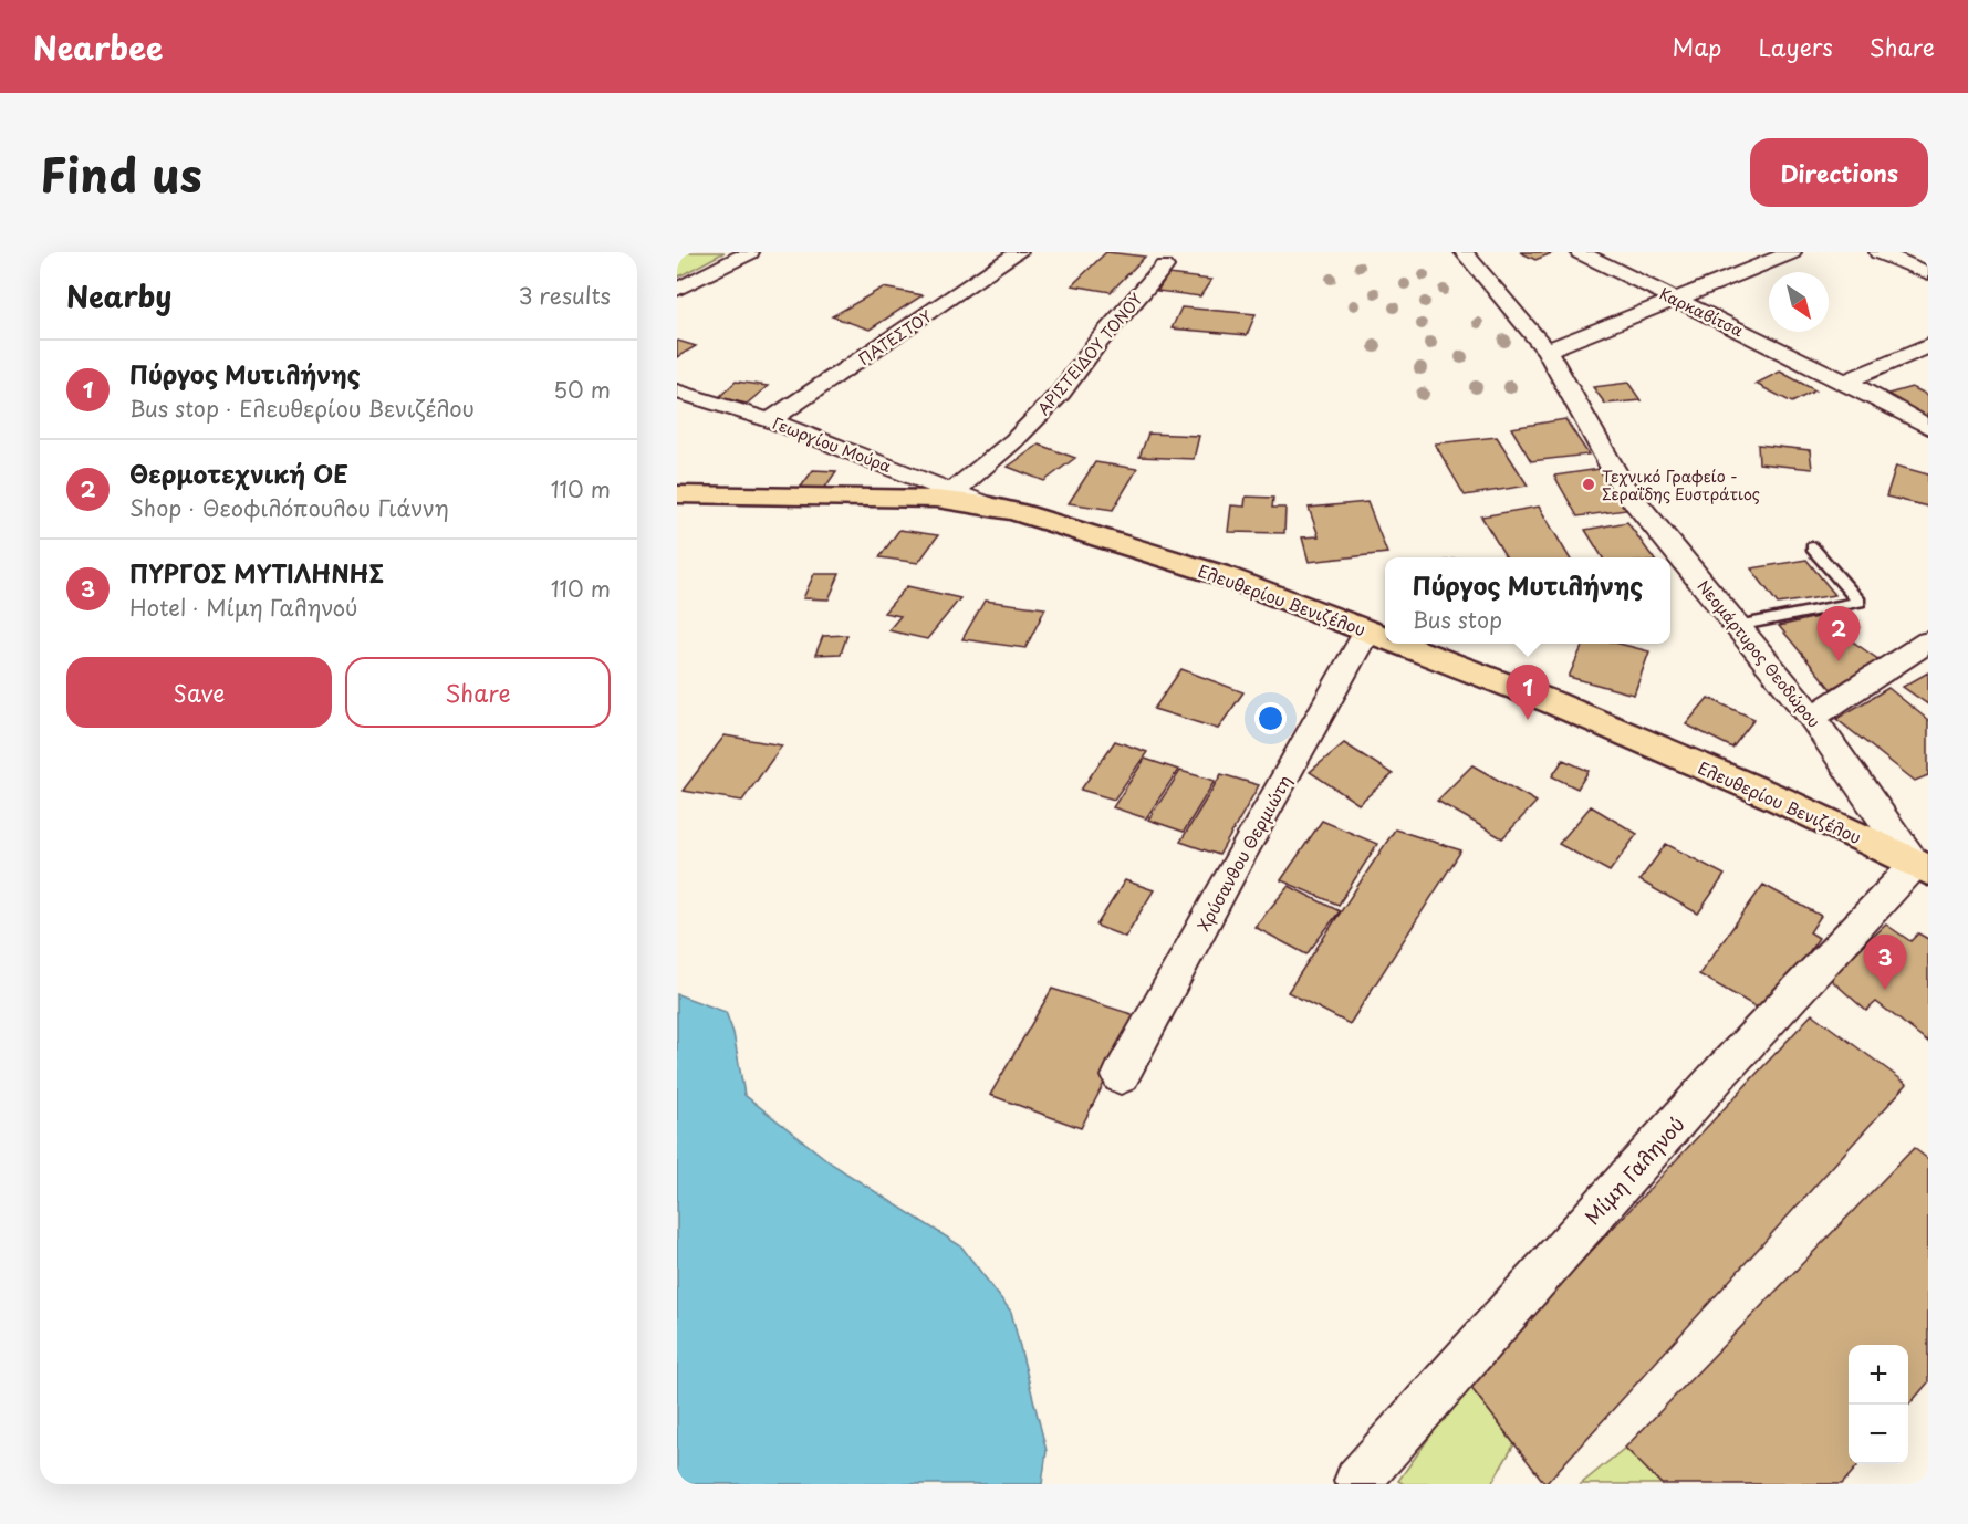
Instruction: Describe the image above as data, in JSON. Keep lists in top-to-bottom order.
{
  "streets": {
    "main road": ["Ελευθερίου Βενιζέλου"],
    "street": [
      "Καρκαβίτσα",
      "ΠΑΤΕΣΤΟΥ",
      "ΑΡΙΣΤΕΙΔΟΥ ΤΟΝΟΥ",
      "Γεωργίου Μούρα",
      "Νεομάρτυρος Θεοδώρου",
      "Χρύσανθου Θερμιώτη",
      "Μίμη Γαληνού"
    ]
  },
  "crossings": [
    ["ΠΑΤΕΣΤΟΥ", "Γεωργίου Μούρα"],
    ["ΑΡΙΣΤΕΙΔΟΥ ΤΟΝΟΥ", "Γεωργίου Μούρα"],
    ["Γεωργίου Μούρα", "Ελευθερίου Βενιζέλου"],
    ["Ελευθερίου Βενιζέλου", "Νεομάρτυρος Θεοδώρου"],
    ["Ελευθερίου Βενιζέλου", "Χρύσανθου Θερμιώτη"],
    ["Ελευθερίου Βενιζέλου", "Μίμη Γαληνού"],
    ["Νεομάρτυρος Θεοδώρου", "Μίμη Γαληνού"]
  ],
  "places": ["Τεχνικό Γραφείο - Σεραΐδης Ευστράτιος"],
  "north": "bottom right",
  "page": {
    "header": "Nearbee",
    "nav": ["Map", "Layers", "Share"],
    "title": "Find us",
    "buttons": [
      "Directions",
      ["Save", "Share"]
    ],
    "heading": ["Nearby", "3 results"],
    "list": [
      {
        "mark": "1",
        "name": "Πύργος Μυτιλήνης",
        "note": "Bus stop · Ελευθερίου Βενιζέλου",
        "value": "50 m"
      },
      {
        "mark": "2",
        "name": "Θερμοτεχνική ΟΕ",
        "note": "Shop · Θεοφιλόπουλου Γιάννη",
        "value": "110 m"
      },
      {
        "mark": "3",
        "name": "ΠΥΡΓΟΣ ΜΥΤΙΛΗΝΗΣ",
        "note": "Hotel · Μίμη Γαληνού",
        "value": "110 m"
      }
    ],
    "popup": ["Πύργος Μυτιλήνης", "Bus stop"],
    "pins": ["2", "1", "3"],
    "map_buttons": ["+", "−"]
  }
}
